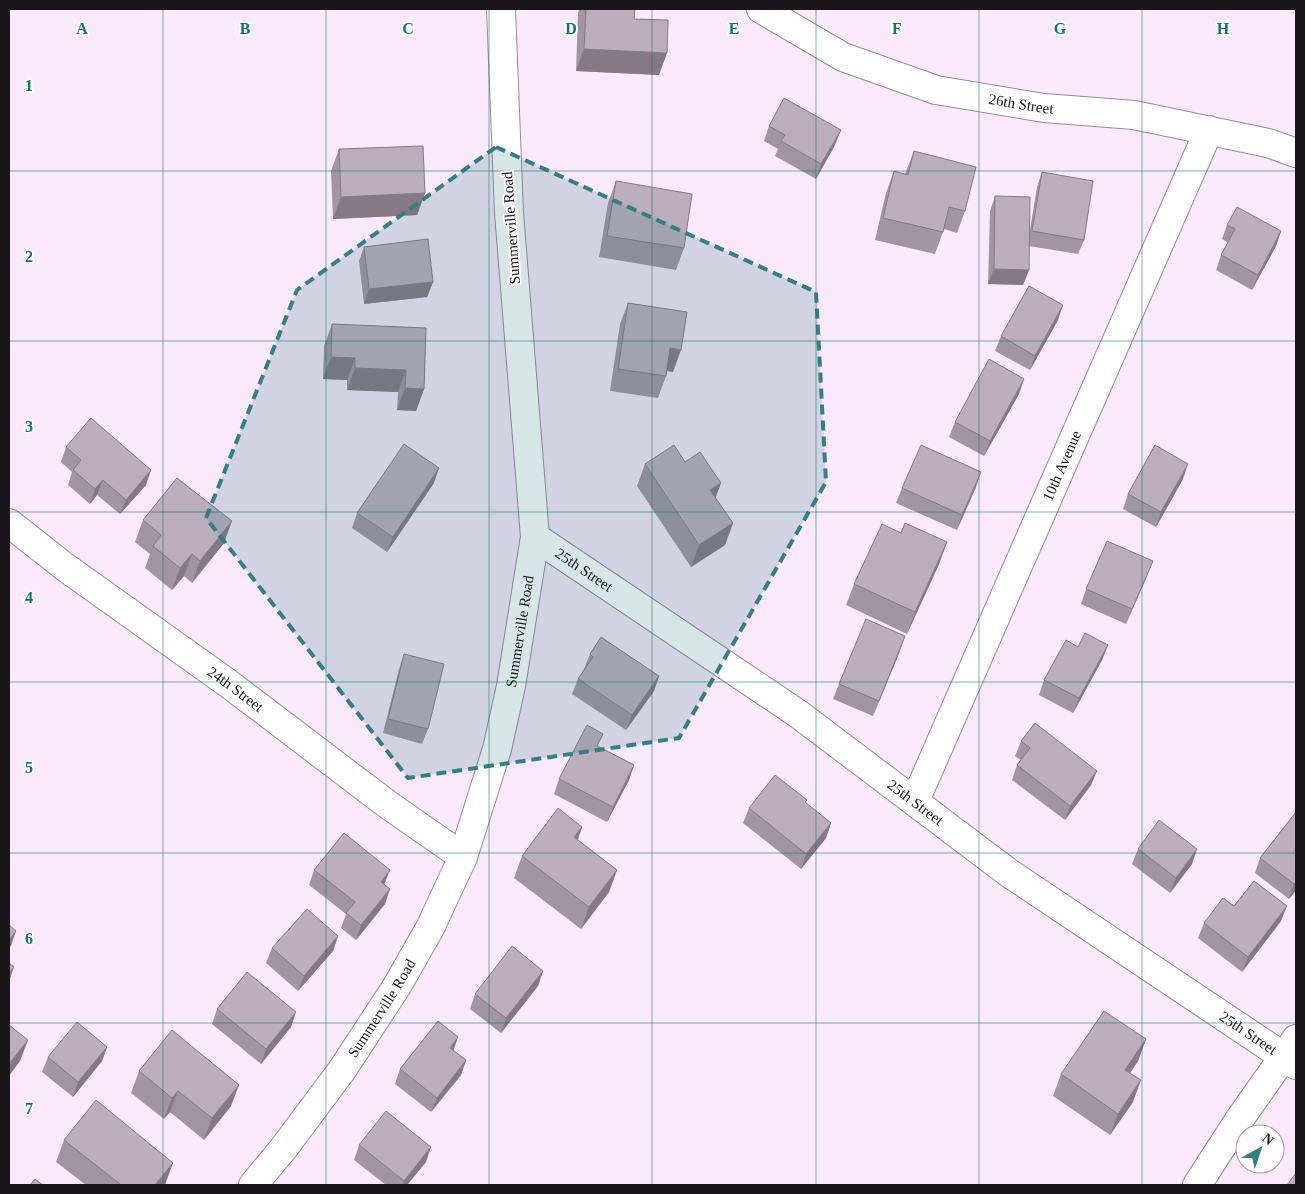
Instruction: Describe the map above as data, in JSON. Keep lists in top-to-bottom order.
{
  "streets": {
    "street": [
      "26th Street",
      "Summerville Road",
      "10th Avenue",
      "25th Street",
      "24th Street"
    ]
  },
  "crossings": [
    ["26th Street", "10th Avenue"],
    ["Summerville Road", "25th Street"],
    ["Summerville Road", "24th Street"],
    ["10th Avenue", "25th Street"]
  ],
  "north": "top right",
  "grid": {
    "columns": [
      "A",
      "B",
      "C",
      "D",
      "E",
      "F",
      "G",
      "H"
    ],
    "rows": [
      "1",
      "2",
      "3",
      "4",
      "5",
      "6",
      "7"
    ]
  }
}
